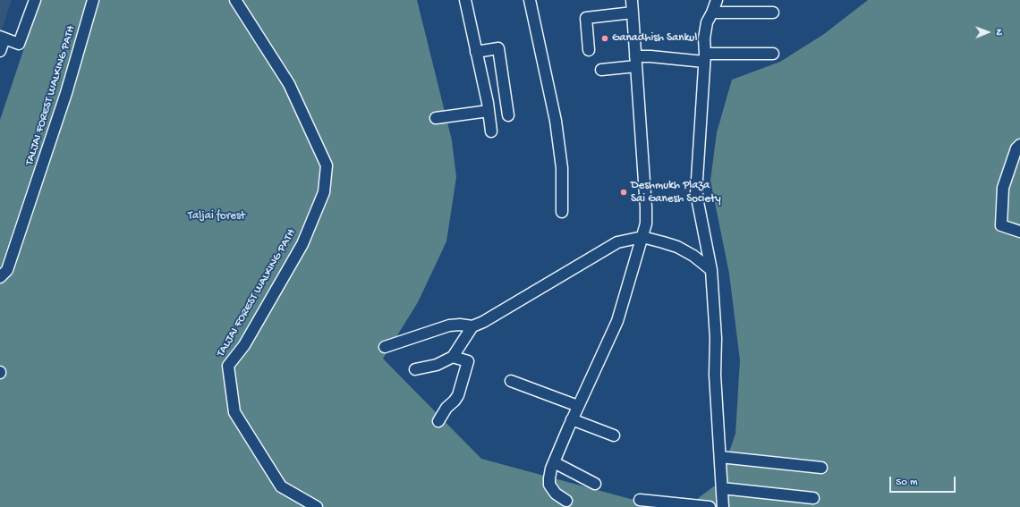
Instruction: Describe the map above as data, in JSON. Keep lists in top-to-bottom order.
{
  "streets": {
    "street": ["TALJAI FOREST WALKING PATH"]
  },
  "parks": ["Taljai forest"],
  "places": ["Ganadhish Sankul", "Deshmukh Plaza Sai Ganesh Society"],
  "scale_bar": "50 m",
  "north": "right"
}
